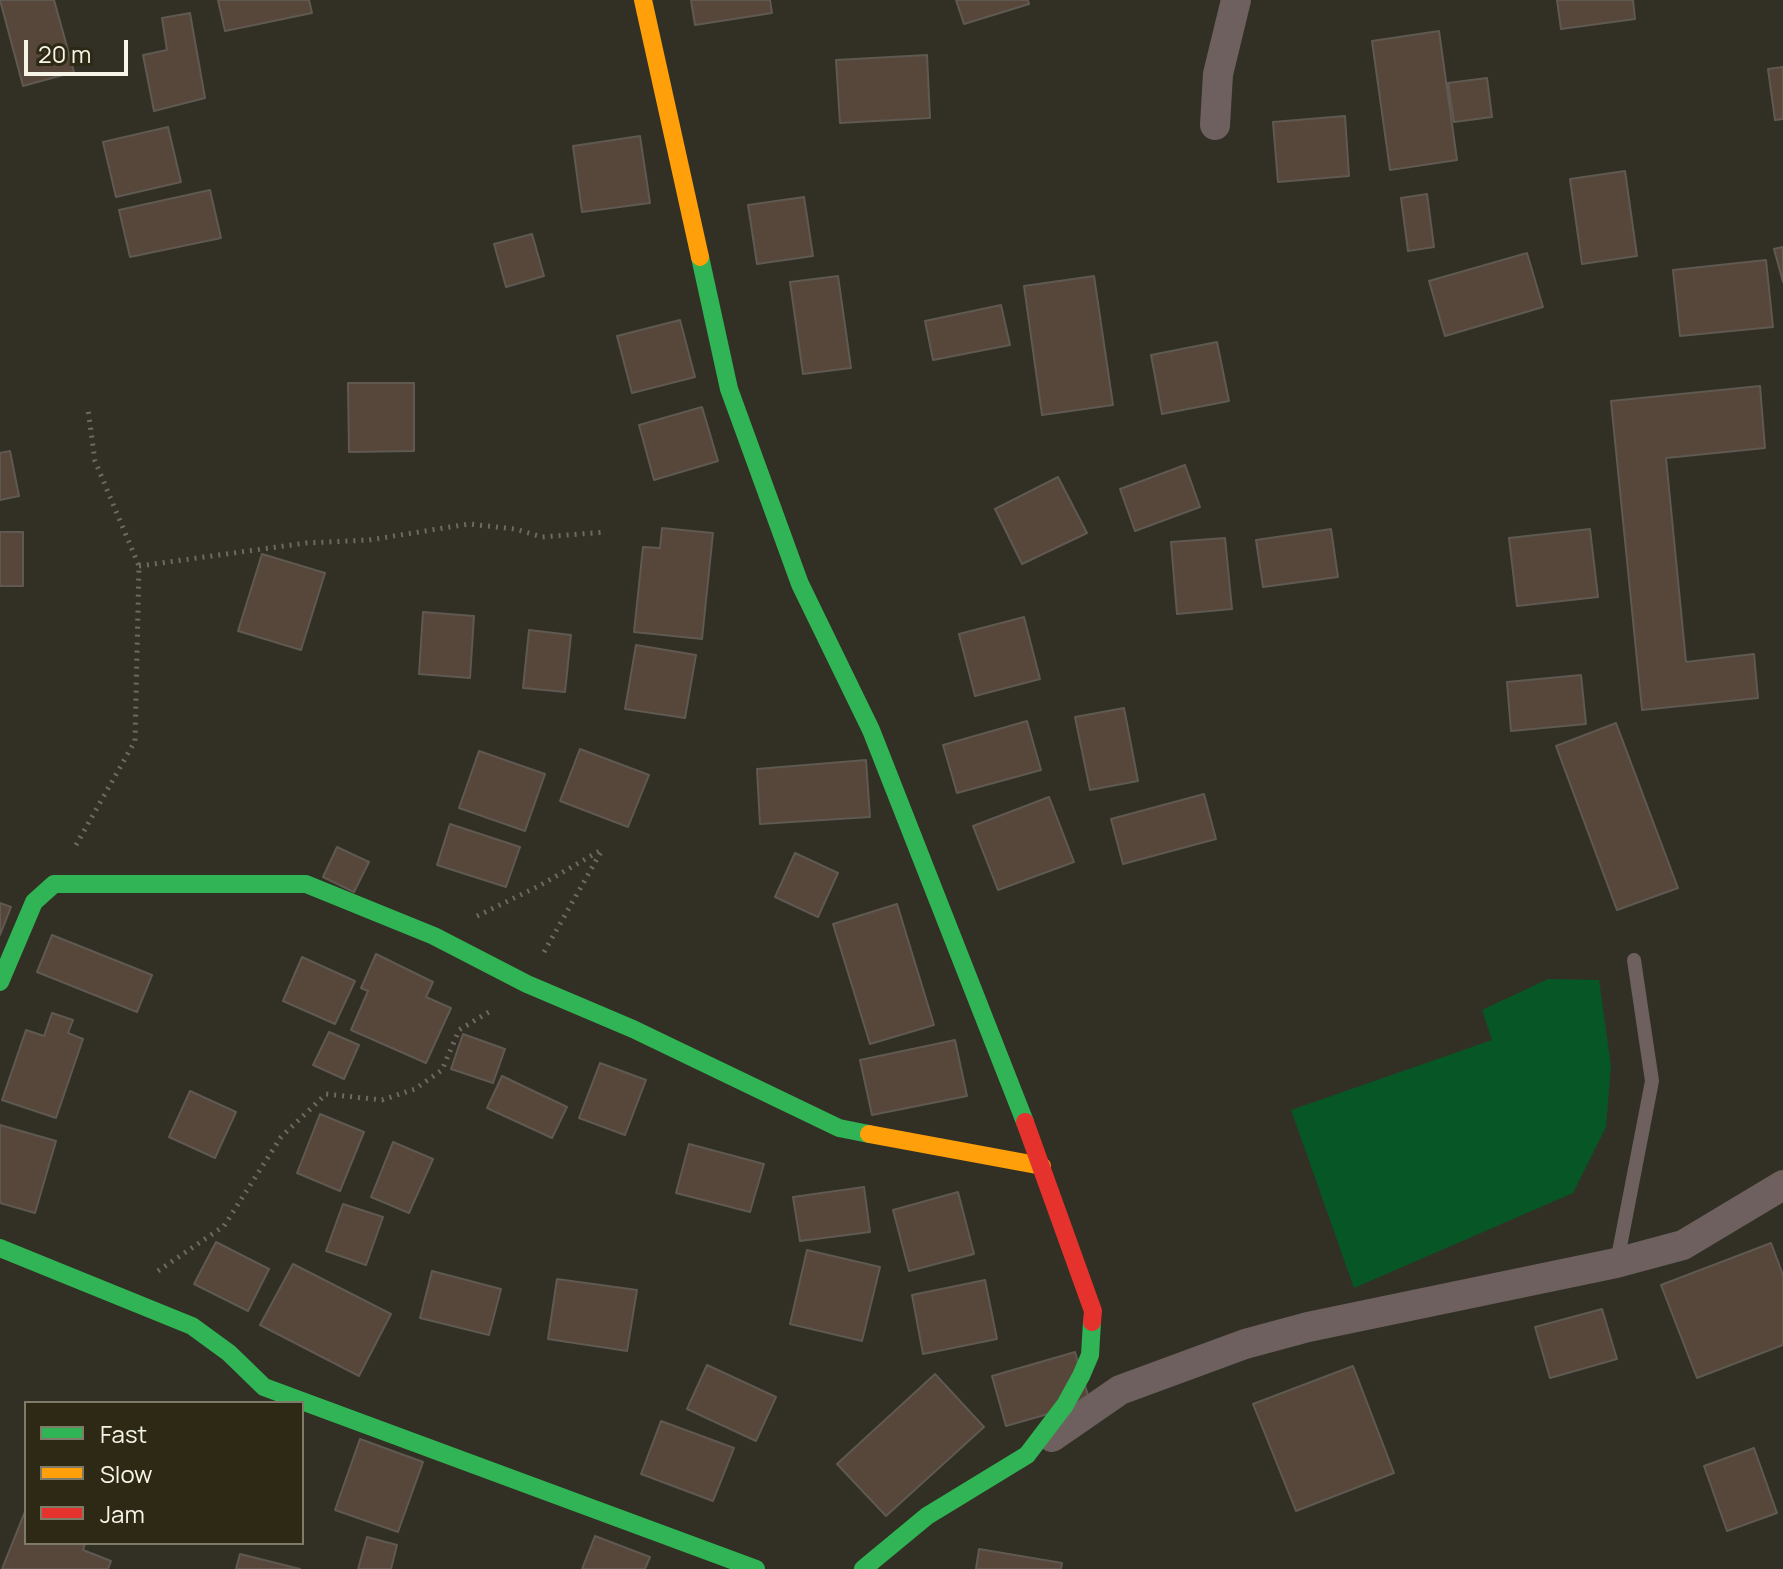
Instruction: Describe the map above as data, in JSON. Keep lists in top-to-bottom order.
{
  "legend": ["Fast", "Slow", "Jam"],
  "scale_bar": "20 m"
}
